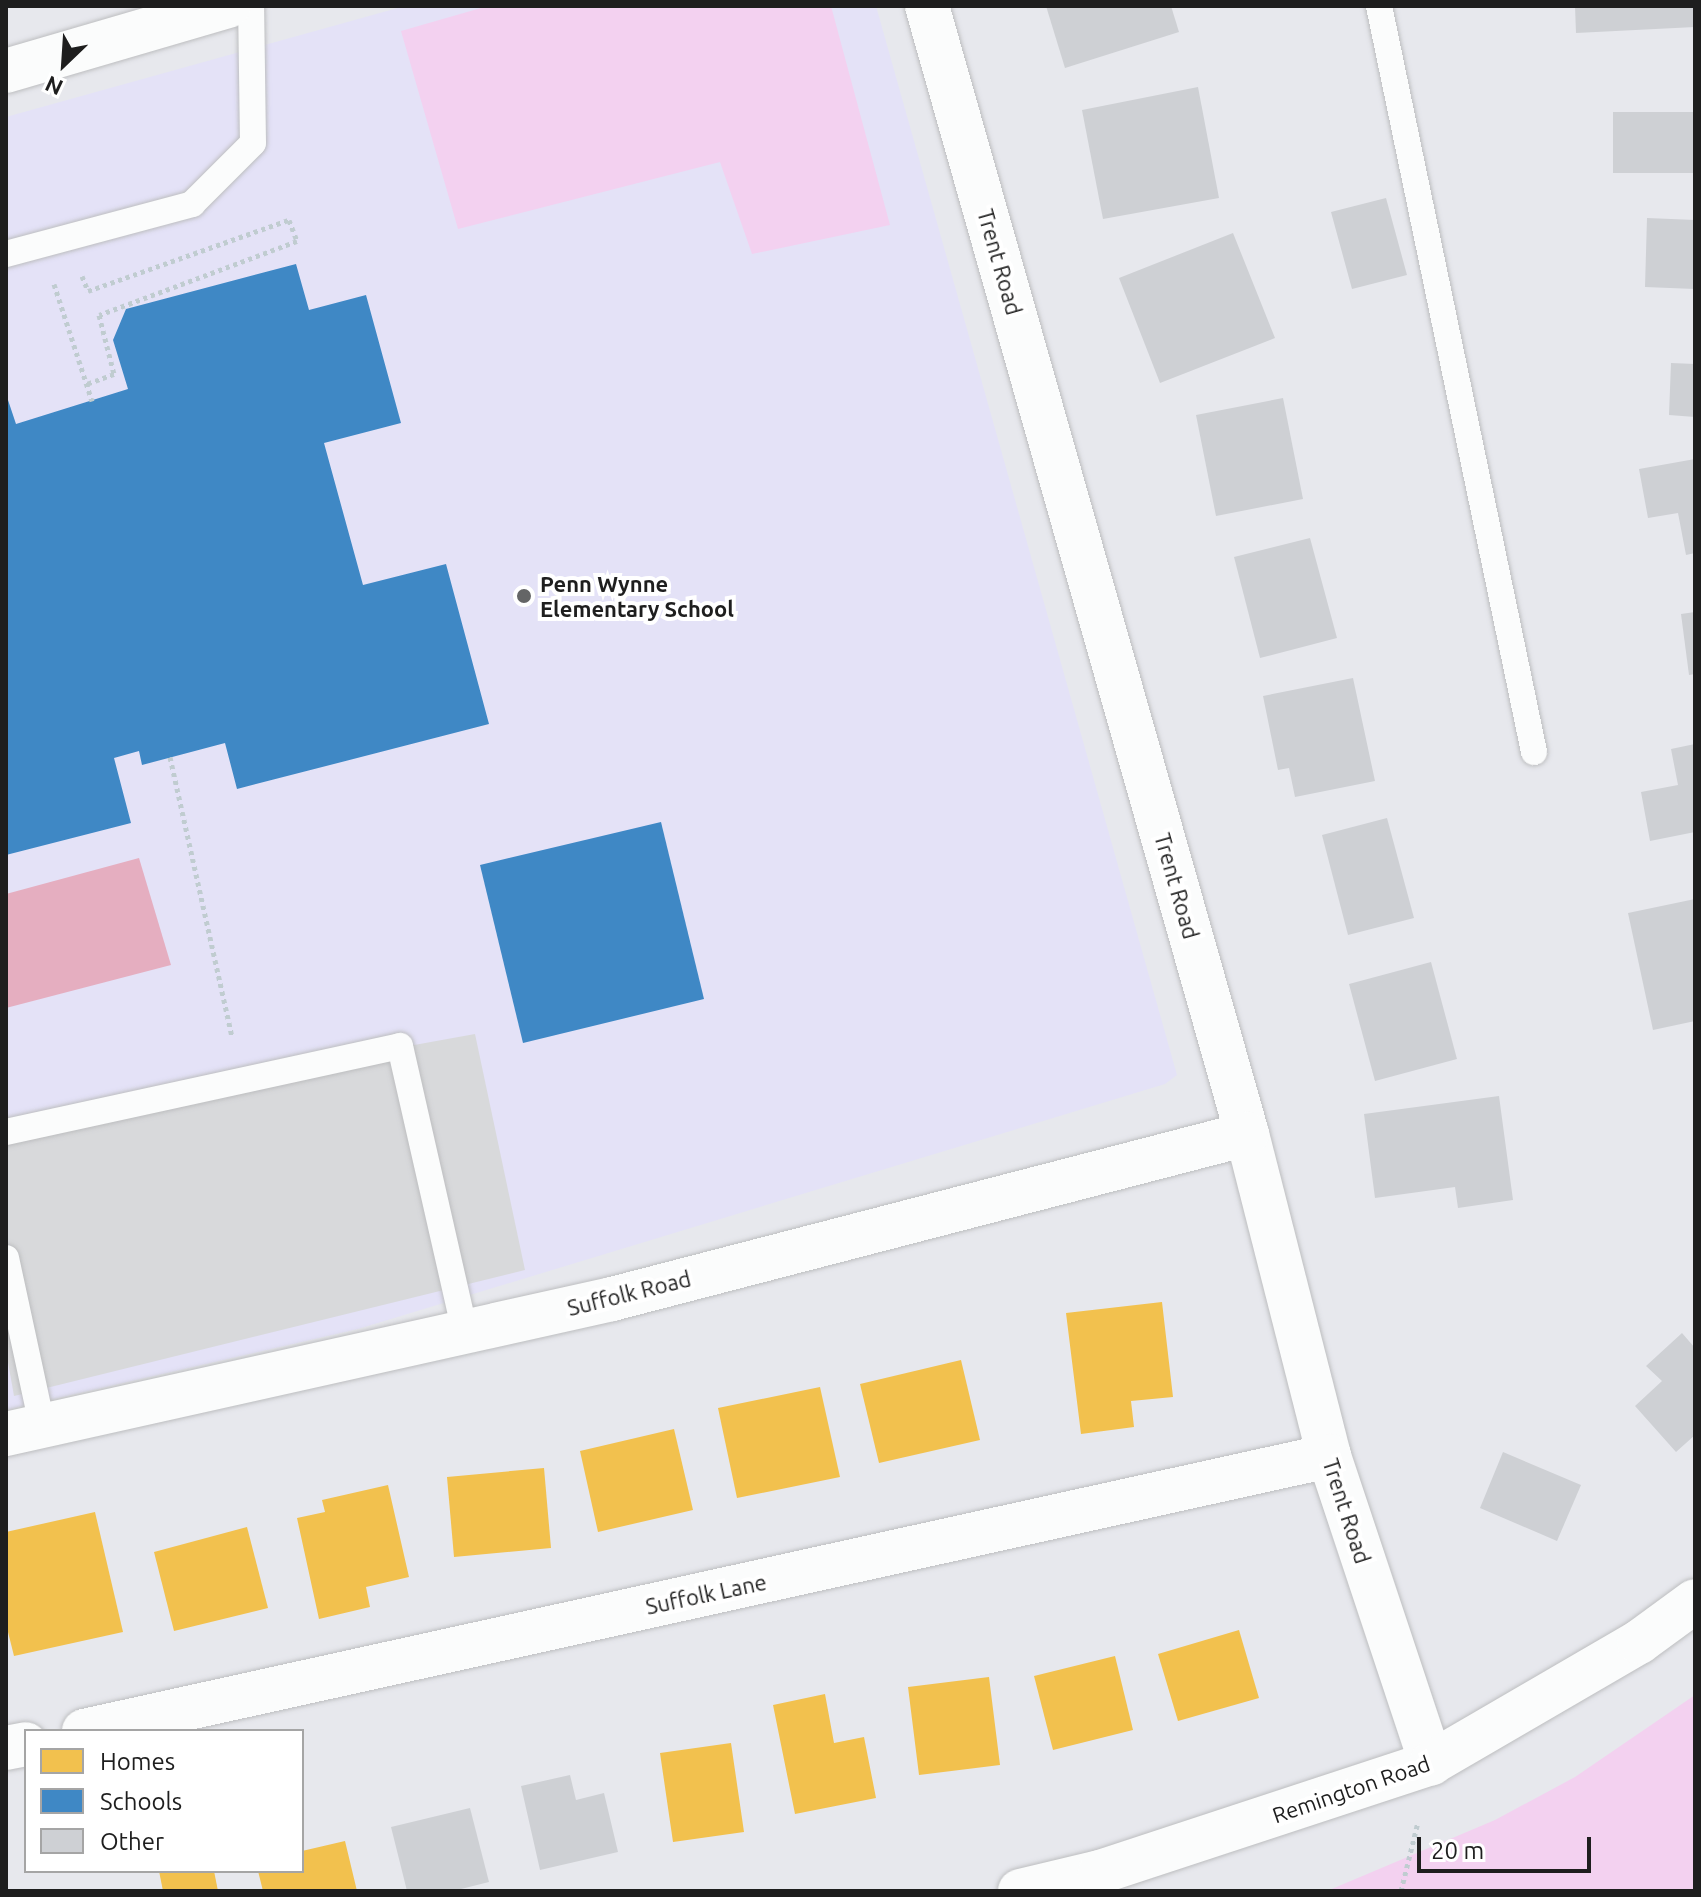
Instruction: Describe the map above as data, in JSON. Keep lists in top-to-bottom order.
{
  "streets": {
    "street": [
      "Trent Road",
      "Suffolk Road",
      "Suffolk Lane",
      "Remington Road"
    ]
  },
  "crossings": [
    ["Trent Road", "Suffolk Road"],
    ["Trent Road", "Suffolk Lane"],
    ["Trent Road", "Remington Road"]
  ],
  "places": ["Penn Wynne Elementary School"],
  "legend": ["Homes", "Schools", "Other"],
  "scale_bar": "20 m",
  "north": "bottom left"
}
